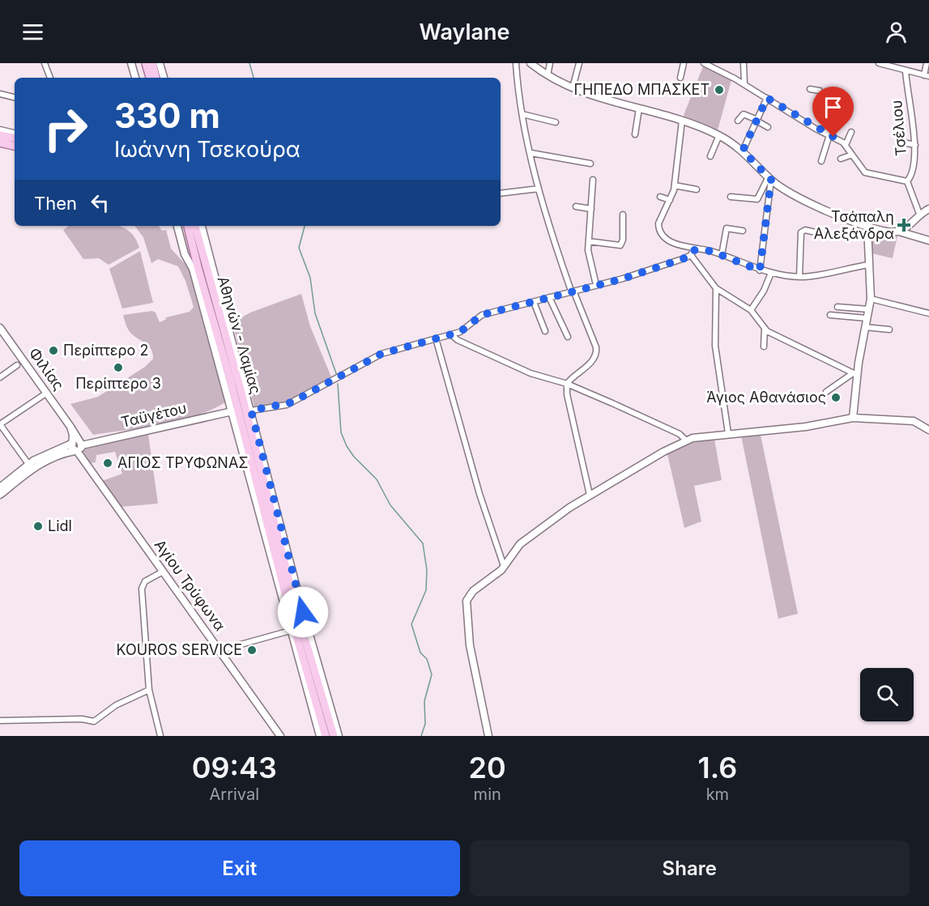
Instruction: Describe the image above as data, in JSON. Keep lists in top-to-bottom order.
{
  "streets": {
    "main road": ["Αθηνών - Λαμίας"],
    "street": [
      "Τσέλιου",
      "Φιλίας",
      "Ταϋγέτου",
      "Αγίου Τρύφωνα"
    ]
  },
  "crossings": [
    ["Φιλίας", "Ταϋγέτου"],
    ["Φιλίας", "Αγίου Τρύφωνα"],
    ["Ταϋγέτου", "Αγίου Τρύφωνα"]
  ],
  "places": {
    "other": [
      "ΓΗΠΕΔΟ ΜΠΑΣΚΕΤ",
      "Περίπτερο 2",
      "Περίπτερο 3",
      "Άγιος Αθανάσιος",
      "ΑΓΙΟΣ ΤΡΥΦΩΝΑΣ",
      "Lidl",
      "KOUROS SERVICE"
    ],
    "health": ["Τσάπαλη Αλεξάνδρα"]
  },
  "page": {
    "header": "Waylane",
    "turn": ["330 m", "Ιωάννη Τσεκούρα"],
    "then": "Then",
    "eta": [
      "09:43",
      "Arrival",
      "20",
      "min",
      "1.6",
      "km"
    ],
    "buttons": ["Exit", "Share"]
  }
}
